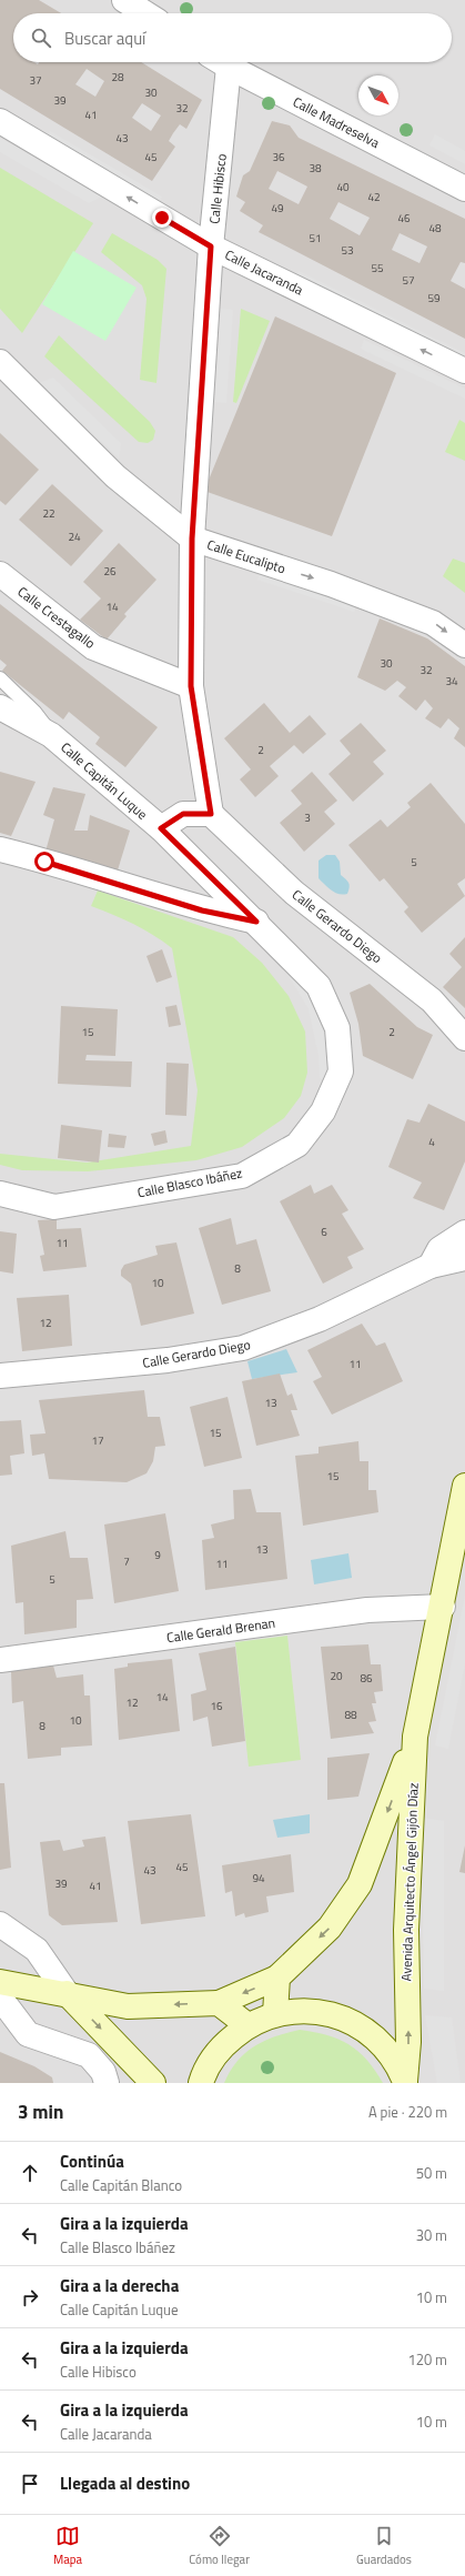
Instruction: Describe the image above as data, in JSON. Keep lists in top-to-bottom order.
{
  "streets": {
    "main road": ["Avenida Arquitecto Ángel Gijón Díaz"],
    "street": [
      "Calle Madreselva",
      "Calle Hibisco",
      "Calle Jacaranda",
      "Calle Eucalipto",
      "Calle Crestagallo",
      "Calle Capitán Luque",
      "Calle Gerardo Diego",
      "Calle Blasco Ibáñez",
      "Calle Gerald Brenan"
    ]
  },
  "crossings": [
    ["Calle Hibisco", "Calle Jacaranda"],
    ["Calle Hibisco", "Calle Eucalipto"],
    ["Calle Hibisco", "Calle Crestagallo"],
    ["Calle Hibisco", "Calle Capitán Luque"],
    ["Calle Hibisco", "Calle Gerardo Diego"],
    ["Calle Capitán Luque", "Calle Gerardo Diego"],
    ["Calle Capitán Luque", "Calle Blasco Ibáñez"],
    ["Calle Gerald Brenan", "Avenida Arquitecto Ángel Gijón Díaz"]
  ],
  "one_way": ["Calle Jacaranda", "Calle Eucalipto"],
  "house_numbers": [
    "28",
    "37",
    "30",
    "39",
    "32",
    "41",
    "43",
    "45",
    "36",
    "38",
    "40",
    "42",
    "49",
    "46",
    "48",
    "51",
    "53",
    "55",
    "57",
    "59",
    "22",
    "24",
    "26",
    "14",
    "30",
    "32",
    "34",
    "2",
    "3",
    "5",
    "15",
    "2",
    "4",
    "6",
    "11",
    "8",
    "10",
    "12",
    "11",
    "13",
    "15",
    "17",
    "15",
    "13",
    "9",
    "7",
    "11",
    "5",
    "20",
    "86",
    "14",
    "12",
    "16",
    "88",
    "10",
    "8",
    "45",
    "43",
    "94",
    "39",
    "41"
  ],
  "north": "bottom right",
  "page": {
    "search": "Buscar aquí",
    "heading": ["3 min", "A pie · 220 m"],
    "list": [
      ["Continúa", "Calle Capitán Blanco", "50 m"],
      ["Gira a la izquierda", "Calle Blasco Ibáñez", "30 m"],
      ["Gira a la derecha", "Calle Capitán Luque", "10 m"],
      ["Gira a la izquierda", "Calle Hibisco", "120 m"],
      ["Gira a la izquierda", "Calle Jacaranda", "10 m"],
      "Llegada al destino"
    ],
    "nav": ["Mapa", "Cómo llegar", "Guardados"]
  }
}
